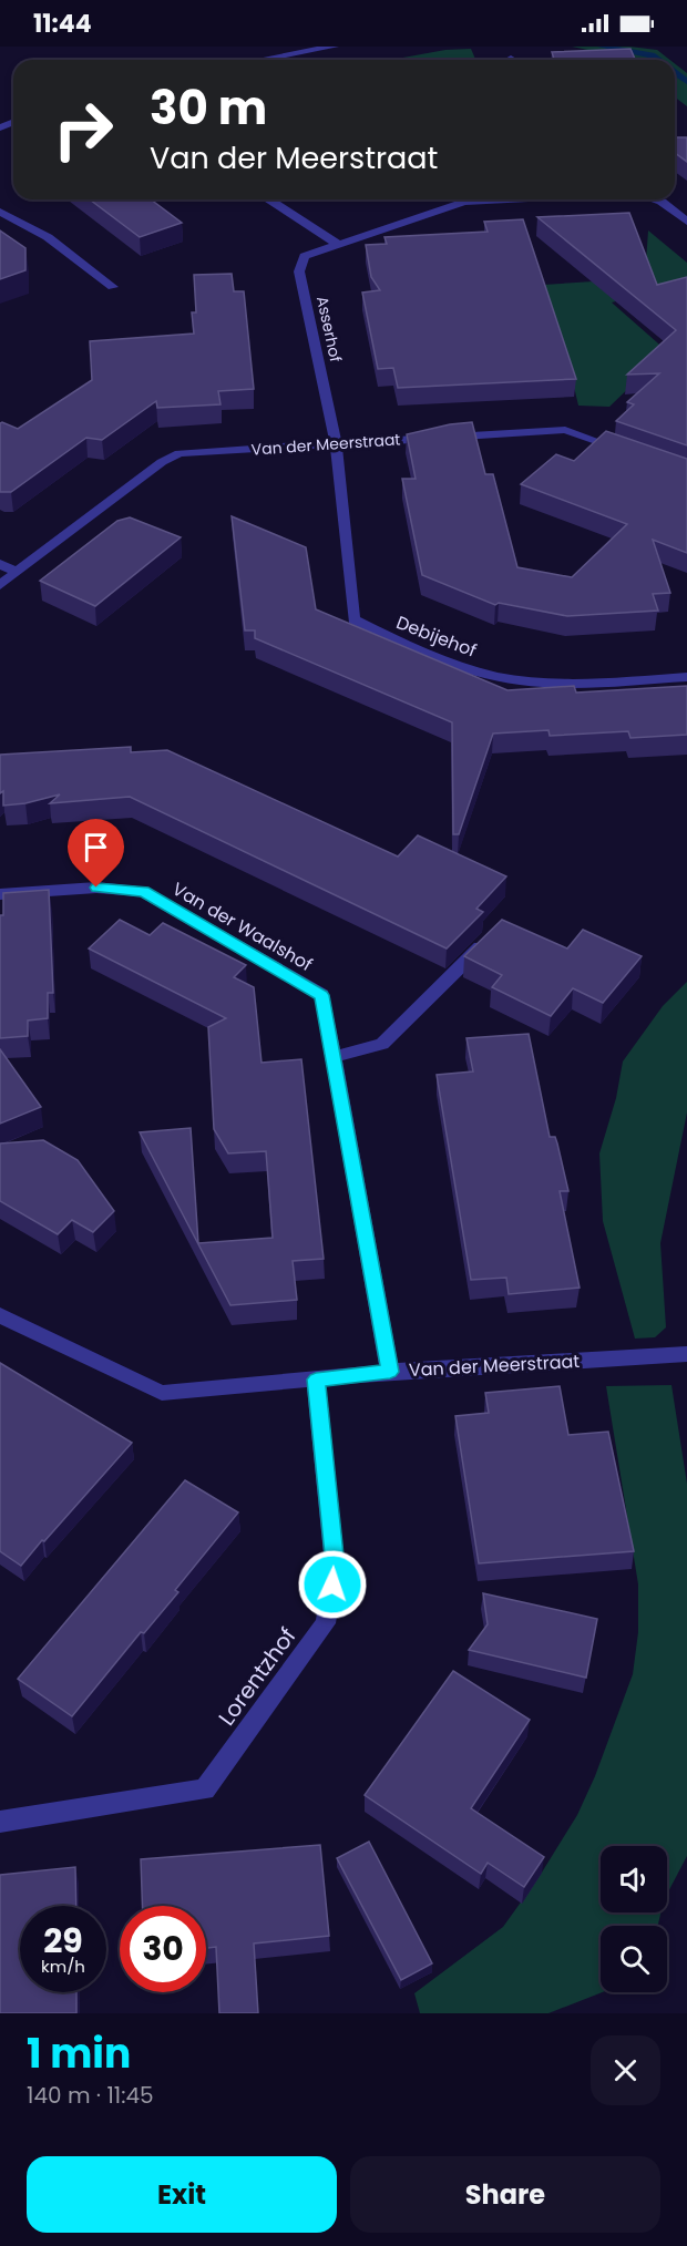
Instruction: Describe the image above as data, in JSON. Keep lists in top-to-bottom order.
{
  "streets": {
    "street": [
      "Asserhof",
      "Van der Meerstraat",
      "Debijehof",
      "Van der Waalshof",
      "Lorentzhof"
    ]
  },
  "crossings": [
    ["Asserhof", "Van der Meerstraat"],
    ["Asserhof", "Debijehof"],
    ["Van der Meerstraat", "Debijehof"],
    ["Van der Meerstraat", "Van der Waalshof"],
    ["Van der Meerstraat", "Lorentzhof"]
  ],
  "page": {
    "status": "11:44",
    "turn": ["30 m", "Van der Meerstraat"],
    "speed": "29 km/h",
    "limit": "30",
    "heading": ["1 min", "140 m · 11:45"],
    "buttons": ["Exit", "Share"]
  }
}
